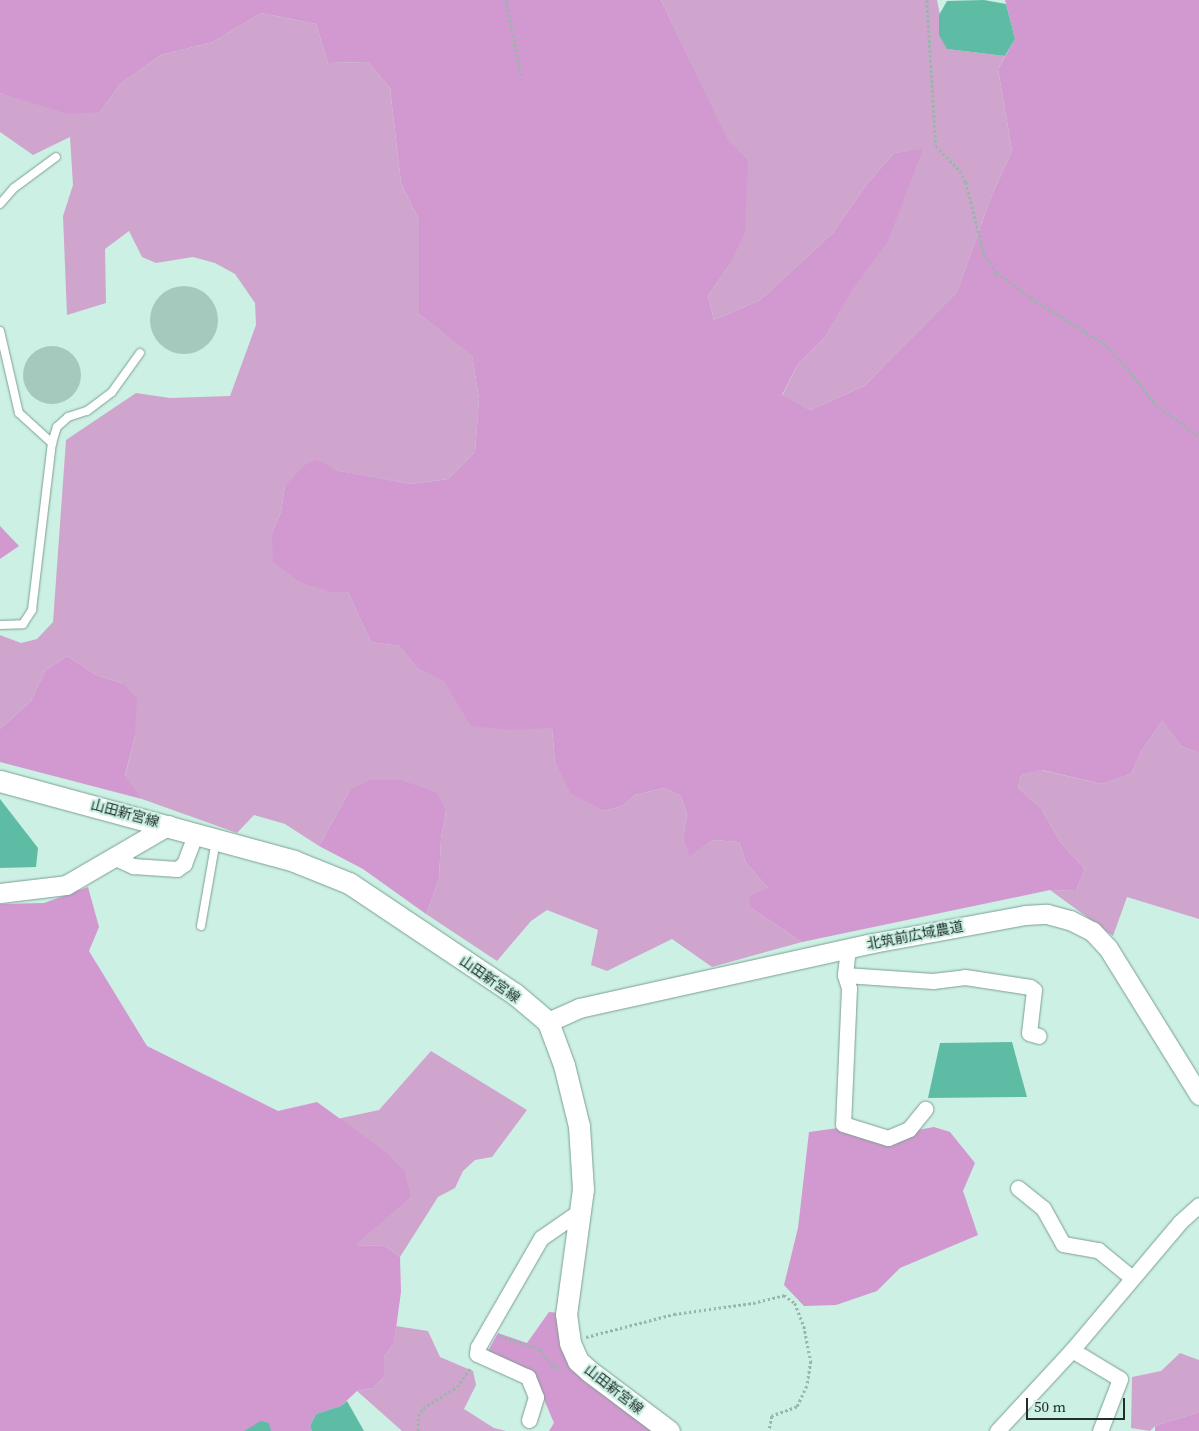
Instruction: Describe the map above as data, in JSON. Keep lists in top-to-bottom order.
{
  "streets": {
    "main road": ["山田新宮線"],
    "street": ["北筑前広域農道"]
  },
  "crossings": [
    ["山田新宮線", "北筑前広域農道"]
  ],
  "scale_bar": "50 m"
}
